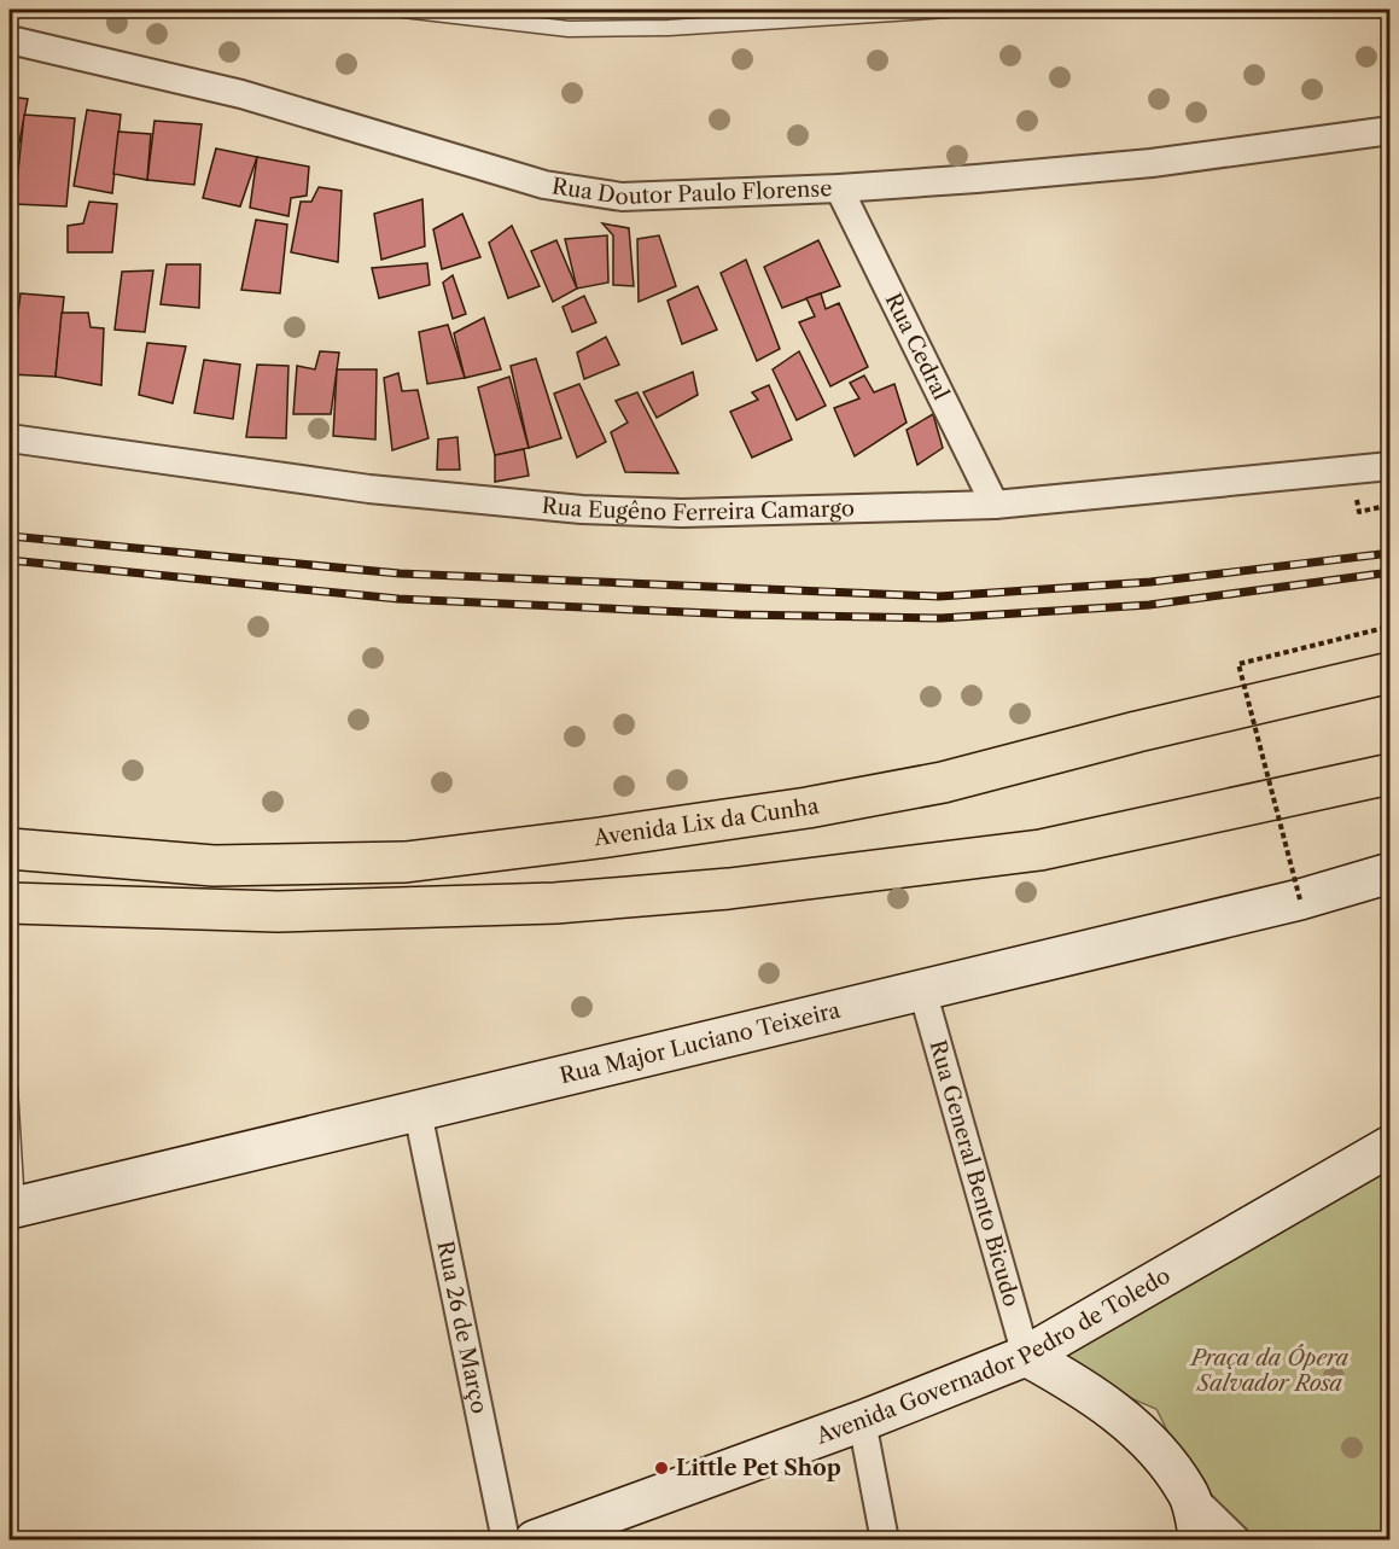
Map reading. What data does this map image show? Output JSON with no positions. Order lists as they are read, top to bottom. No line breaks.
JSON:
{"streets":{"highway":["Avenida Lix da Cunha"],"main road":["Rua Major Luciano Teixeira","Avenida Governador Pedro de Toledo"],"street":["Rua Doutor Paulo Florense","Rua Cedral","Rua Eugêno Ferreira Camargo","Rua General Bento Bicudo","Rua 26 de Março"]},"crossings":[["Rua Doutor Paulo Florense","Rua Cedral"],["Rua Cedral","Rua Eugêno Ferreira Camargo"],["Rua Major Luciano Teixeira","Rua General Bento Bicudo"],["Rua Major Luciano Teixeira","Rua 26 de Março"],["Rua General Bento Bicudo","Avenida Governador Pedro de Toledo"]],"parks":["Praça da Ópera Salvador Rosa"],"places":["Little Pet Shop"]}
